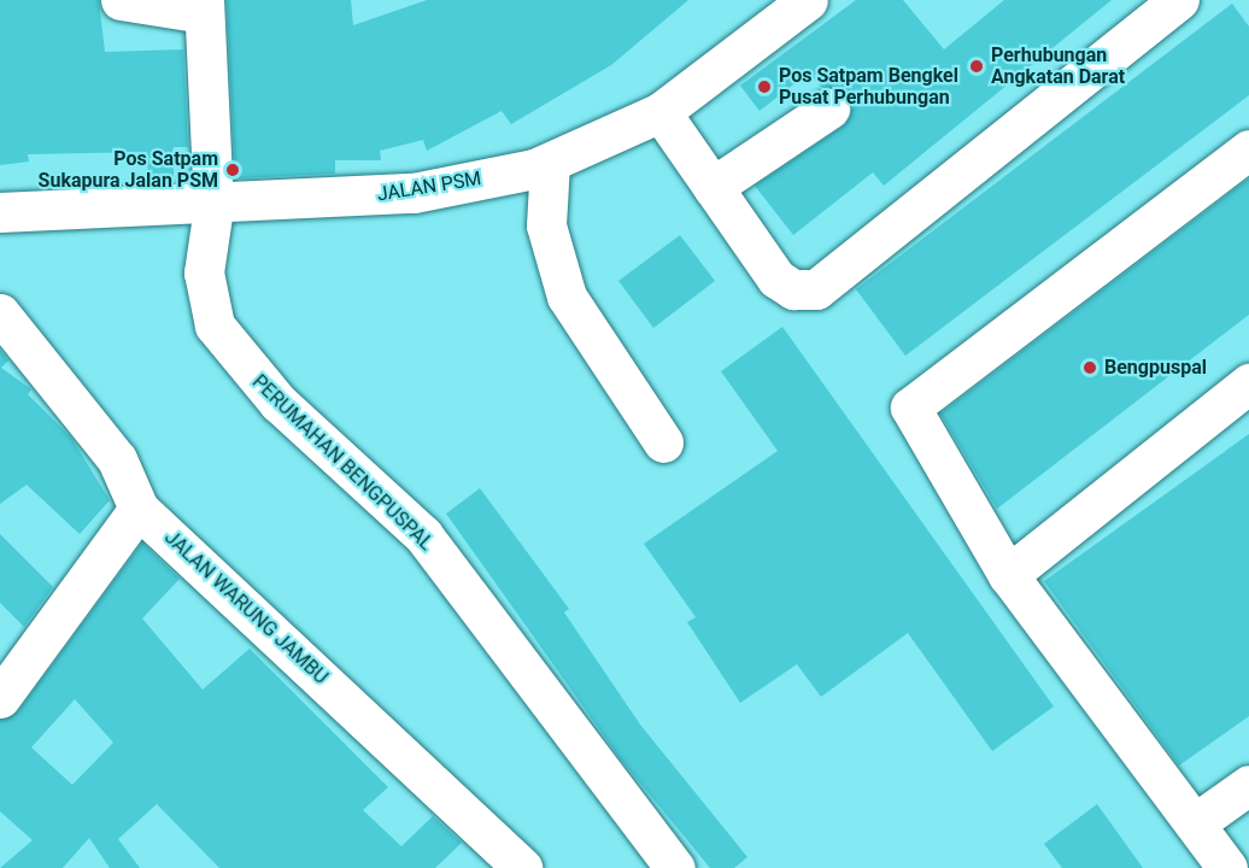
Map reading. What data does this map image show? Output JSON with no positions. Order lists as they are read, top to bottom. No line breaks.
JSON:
{"streets":{"street":["JALAN PSM","PERUMAHAN BENGPUSPAL","JALAN WARUNG JAMBU"]},"crossings":[["JALAN PSM","PERUMAHAN BENGPUSPAL"]],"places":["Perhubungan Angkatan Darat","Pos Satpam Bengkel Pusat Perhubungan","Pos Satpam Sukapura Jalan PSM","Bengpuspal"]}
